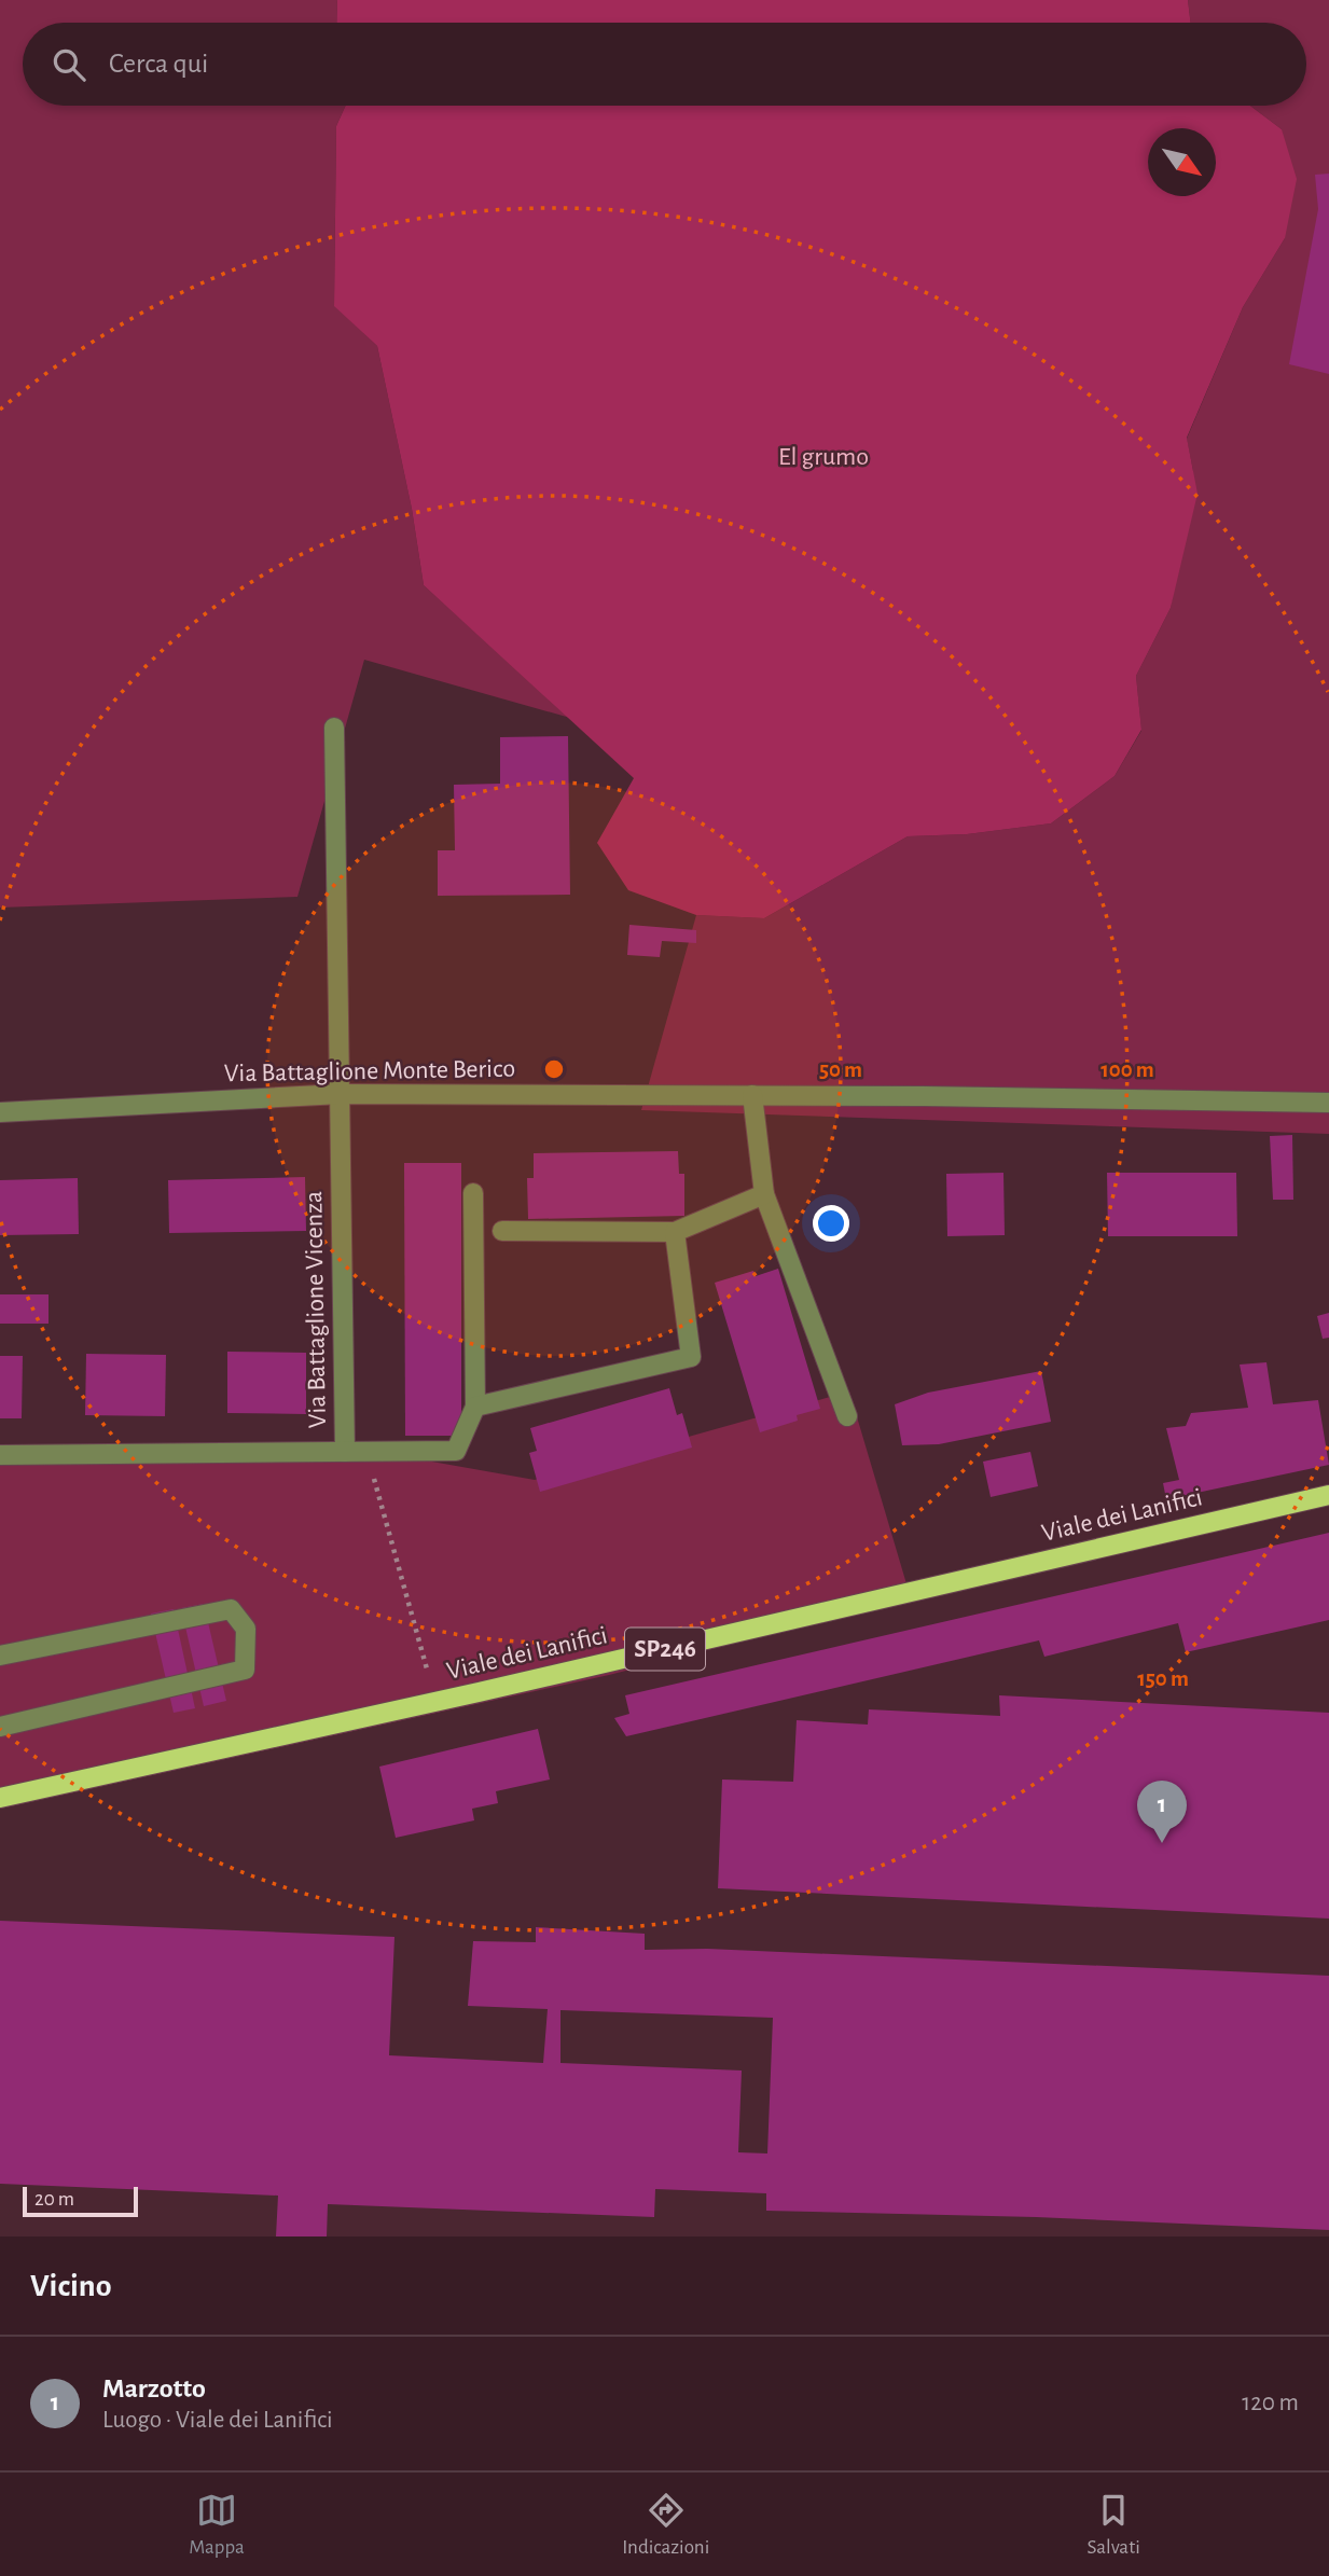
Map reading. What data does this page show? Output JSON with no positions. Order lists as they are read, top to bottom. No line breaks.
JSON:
{"streets":{"main road":["Viale dei Lanifici","SP246"],"street":["Via Battaglione Monte Berico","Via Battaglione Vicenza"]},"crossings":[["Via Battaglione Monte Berico","Via Battaglione Vicenza"]],"parks":["El grumo"],"scale_bar":"20 m","north":"bottom right","page":{"search":"Cerca qui","pins":"1","scale":"20 m","heading":"Vicino","list":[{"mark":"1","name":"Marzotto","note":"Luogo · Viale dei Lanifici","value":"120 m"}],"nav":["Mappa","Indicazioni","Salvati"]},"rings":["50 m","100 m","150 m"]}
